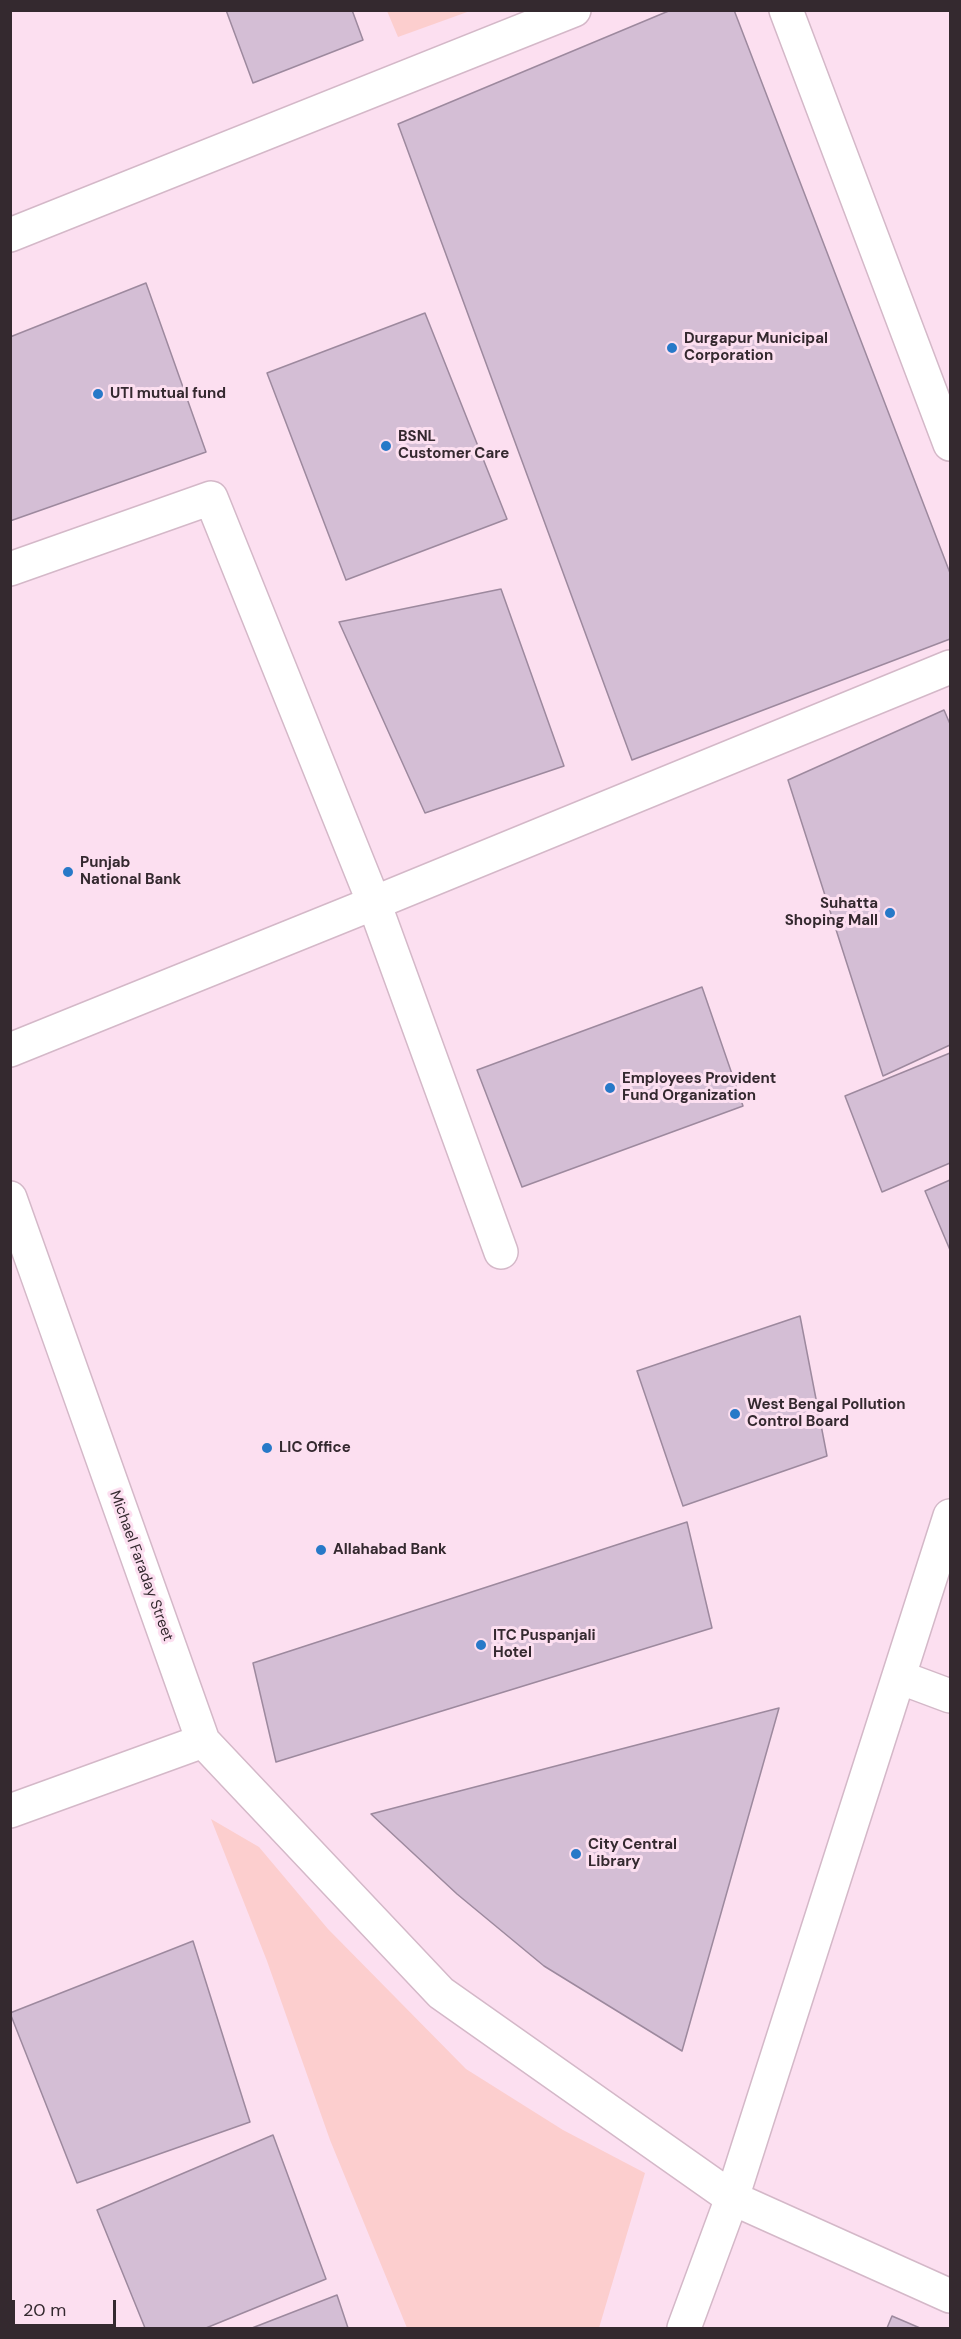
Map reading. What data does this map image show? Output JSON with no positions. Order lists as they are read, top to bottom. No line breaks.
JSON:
{"streets":{"street":["Michael Faraday Street"]},"places":["Durgapur Municipal Corporation","UTI mutual fund","BSNL Customer Care","Punjab National Bank","Suhatta Shoping Mall","Employees Provident Fund Organization","West Bengal Pollution Control Board","LIC Office","Allahabad Bank","ITC Puspanjali Hotel","City Central Library"],"scale_bar":"20 m"}
